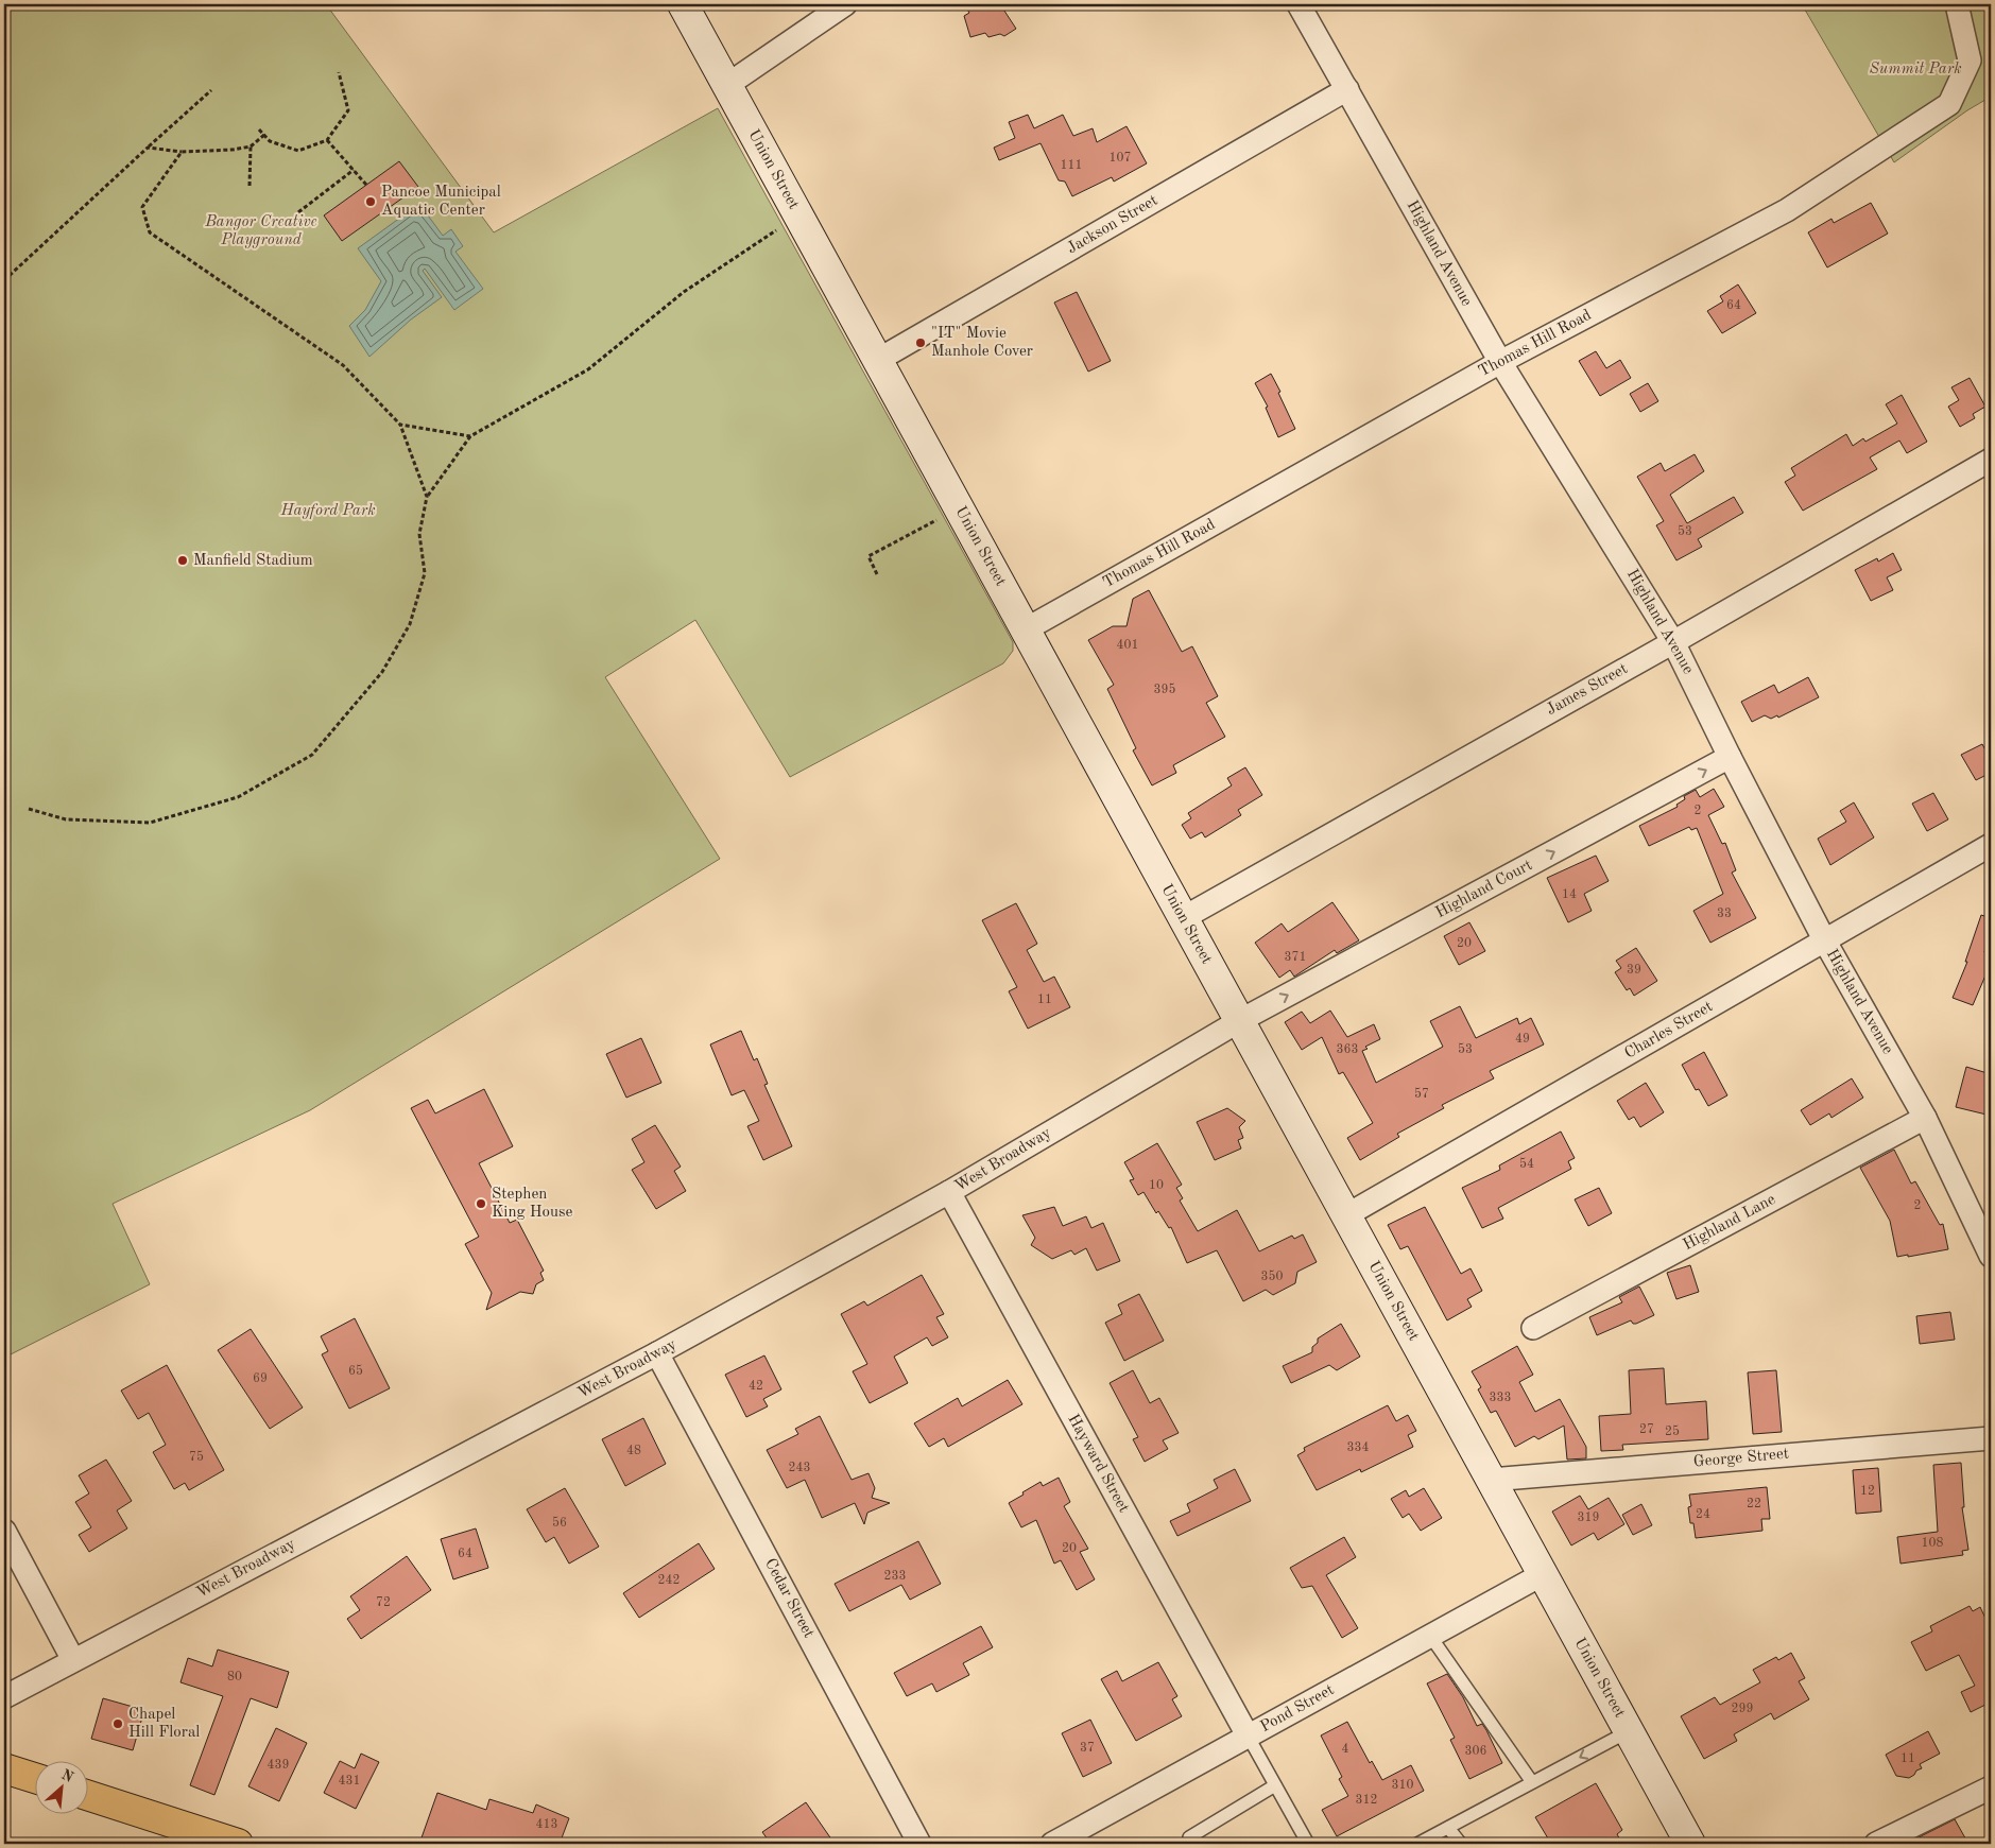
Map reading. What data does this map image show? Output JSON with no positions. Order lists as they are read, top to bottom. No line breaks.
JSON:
{"streets":{"main road":["Union Street"],"street":["Jackson Street","Highland Avenue","Thomas Hill Road","James Street","Highland Court","Charles Street","West Broadway","Highland Lane","George Street","Hayward Street","Cedar Street","Pond Street"]},"crossings":[["Union Street","Jackson Street"],["Union Street","Thomas Hill Road"],["Union Street","James Street"],["Union Street","Highland Court"],["Union Street","Charles Street"],["Union Street","West Broadway"],["Union Street","George Street"],["Union Street","Pond Street"],["Jackson Street","Highland Avenue"],["Highland Avenue","Thomas Hill Road"],["Highland Avenue","James Street"],["Highland Avenue","Highland Court"],["Highland Avenue","Charles Street"],["Highland Avenue","Highland Lane"],["Highland Court","West Broadway"],["West Broadway","Hayward Street"],["West Broadway","Cedar Street"],["Hayward Street","Pond Street"]],"one_way":["Highland Court"],"parks":["Summit Park","Bangor Creative Playground","Hayford Park"],"places":["Pancoe Municipal Aquatic Center","\"IT\" Movie Manhole Cover","Manfield Stadium","Stephen King House","Chapel Hill Floral"],"house_numbers":["107","111","64","53","401","395","2","14","33","20","371","39","11","49","363","53","57","54","10","2","350","65","69","42","333","27","25","334","48","75","243","12","22","24","319","56","108","20","64","233","242","72","80","299","37","4","306","11","439","431","310","312","413"],"north":"top right"}
